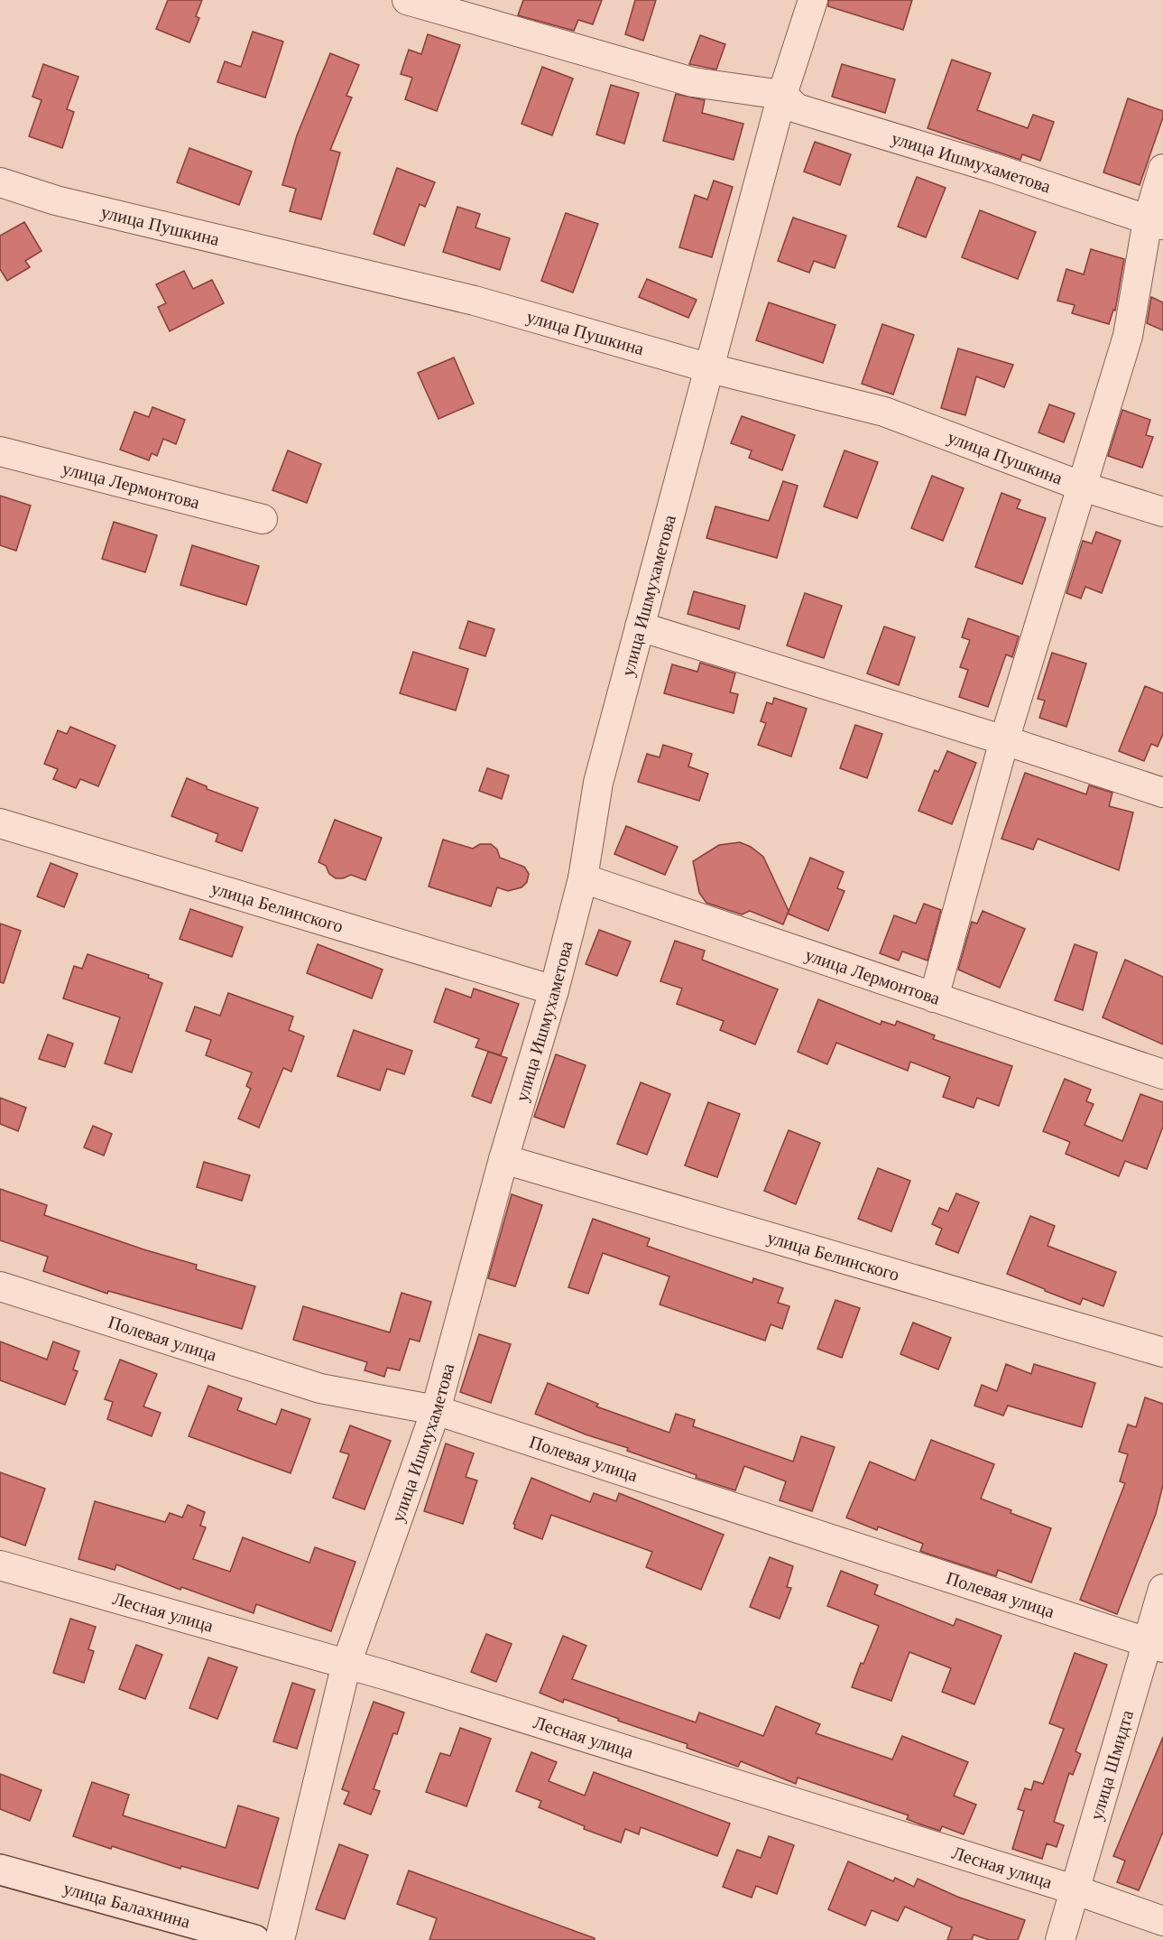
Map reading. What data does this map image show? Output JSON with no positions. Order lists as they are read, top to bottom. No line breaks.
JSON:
{"streets":{"street":["улица Ишмухаметова","улица Пушкина","улица Лермонтова","улица Белинского","Полевая улица","Лесная улица","улица Шмидта","улица Балахнина"]},"crossings":[["улица Ишмухаметова","улица Пушкина"],["улица Ишмухаметова","улица Лермонтова"],["улица Ишмухаметова","улица Белинского"],["улица Ишмухаметова","Полевая улица"],["улица Ишмухаметова","Лесная улица"],["Полевая улица","улица Шмидта"],["Лесная улица","улица Шмидта"]]}
